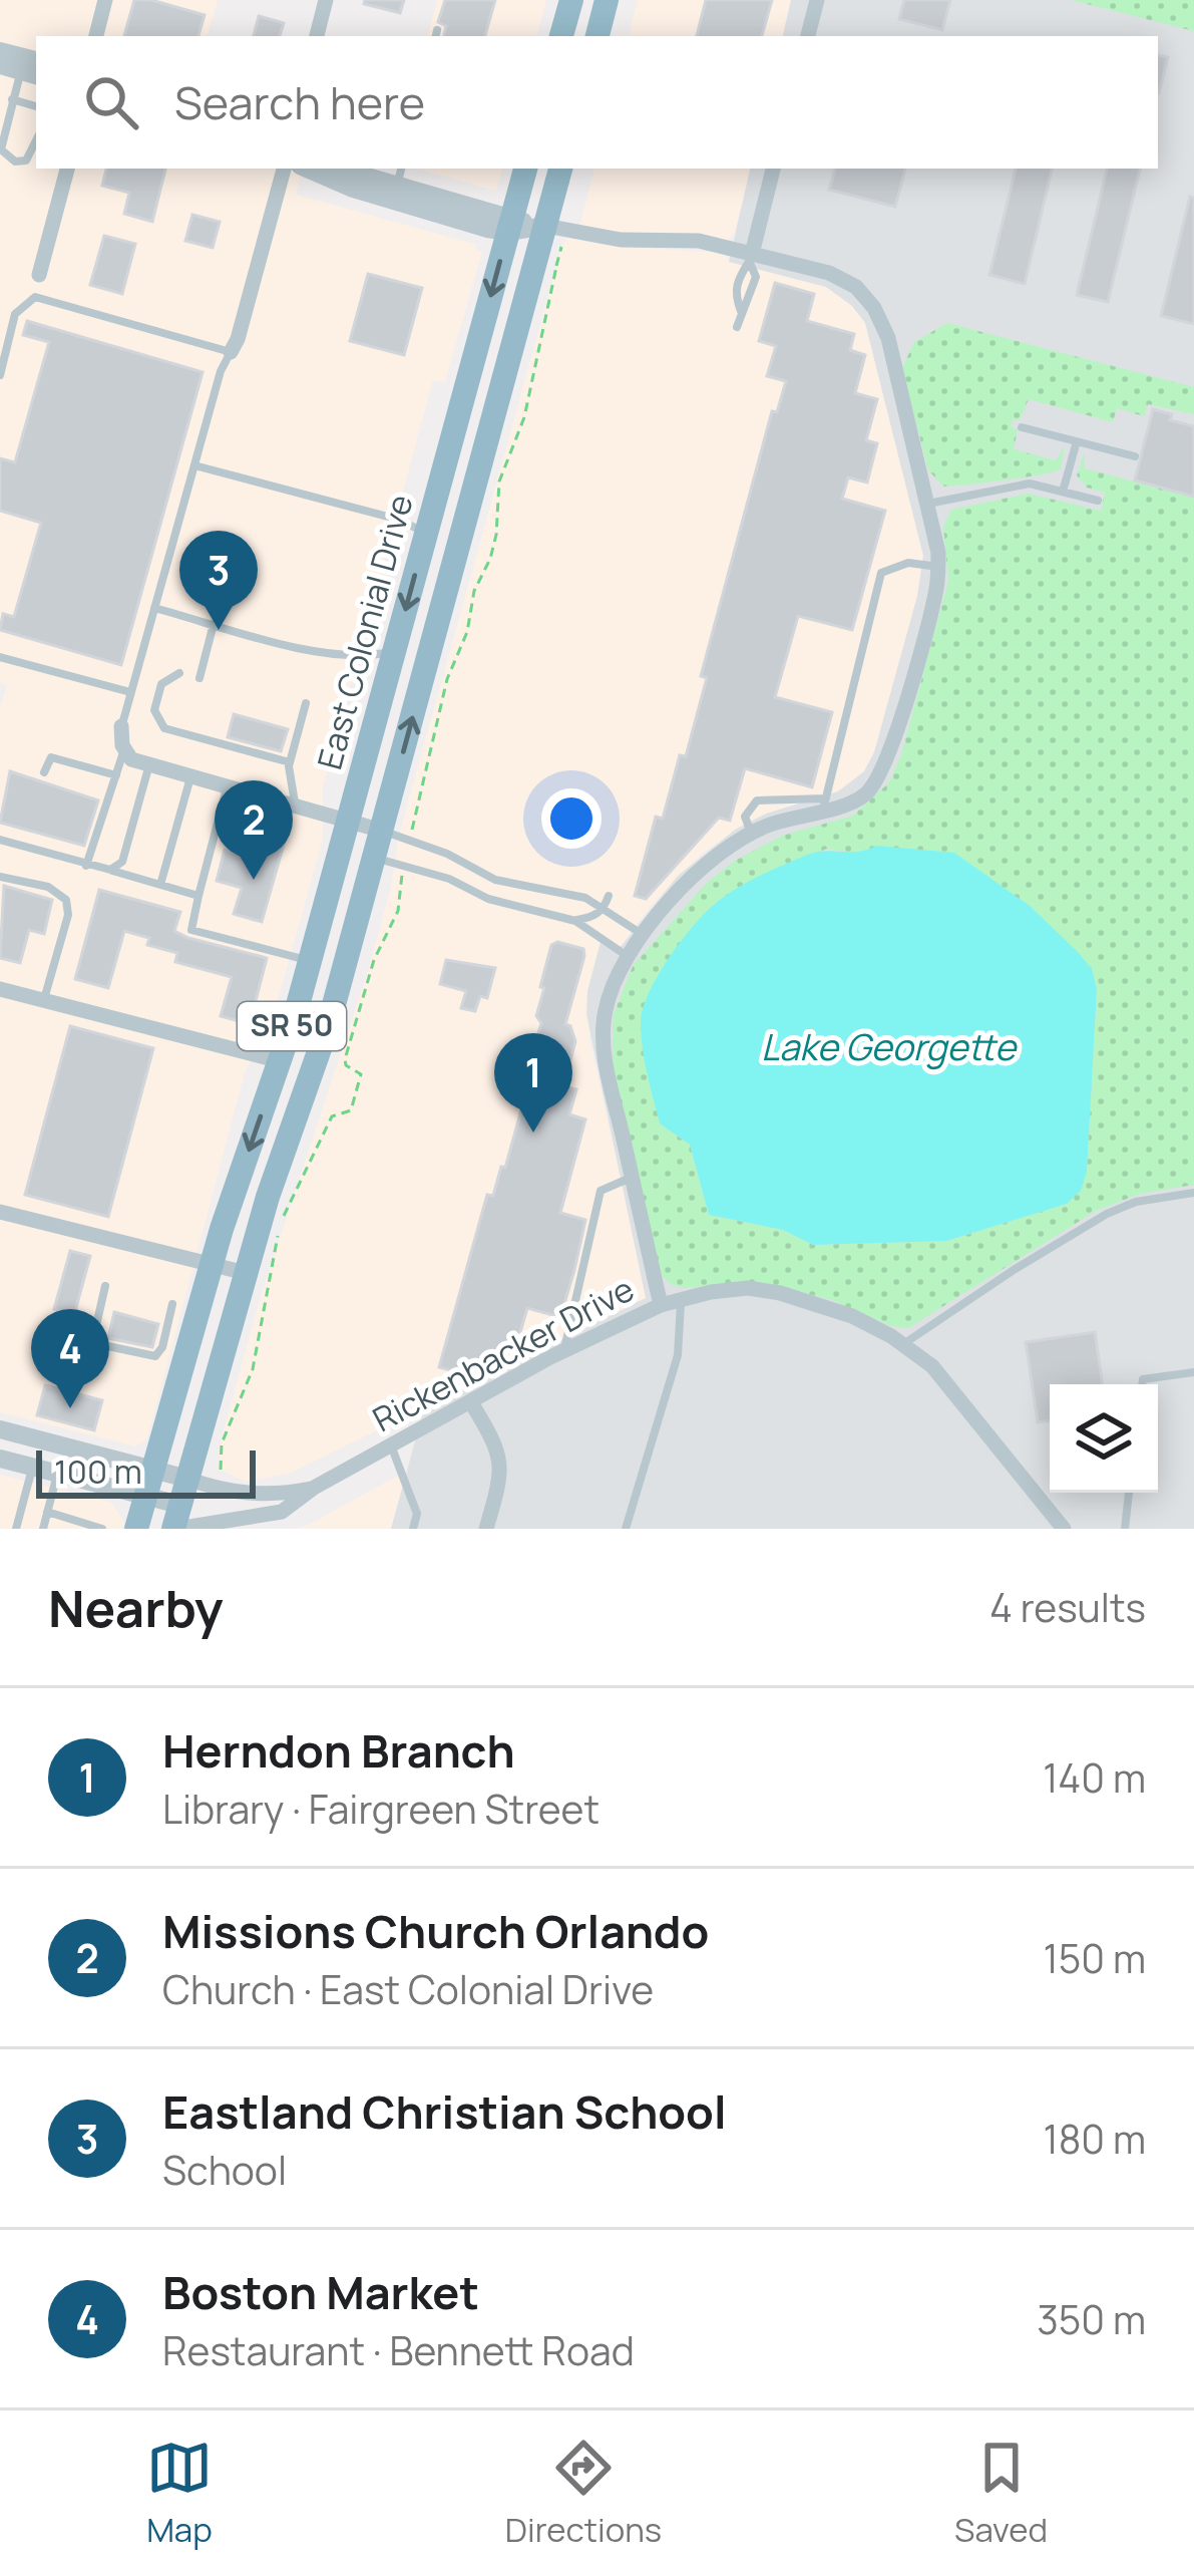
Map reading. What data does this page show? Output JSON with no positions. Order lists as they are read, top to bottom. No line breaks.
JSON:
{"streets":{"highway":["East Colonial Drive","SR 50"],"street":["Rickenbacker Drive"]},"crossings":[["East Colonial Drive","Rickenbacker Drive"]],"water":["Lake Georgette"],"scale_bar":"100 m","page":{"search":"Search here","pins":["3","2","1","4"],"scale":"100 m","heading":["Nearby","4 results"],"list":[{"mark":"1","name":"Herndon Branch","note":"Library · Fairgreen Street","value":"140 m"},{"mark":"2","name":"Missions Church Orlando","note":"Church · East Colonial Drive","value":"150 m"},{"mark":"3","name":"Eastland Christian School","note":"School","value":"180 m"},{"mark":"4","name":"Boston Market","note":"Restaurant · Bennett Road","value":"350 m"}],"nav":["Map","Directions","Saved"]}}
